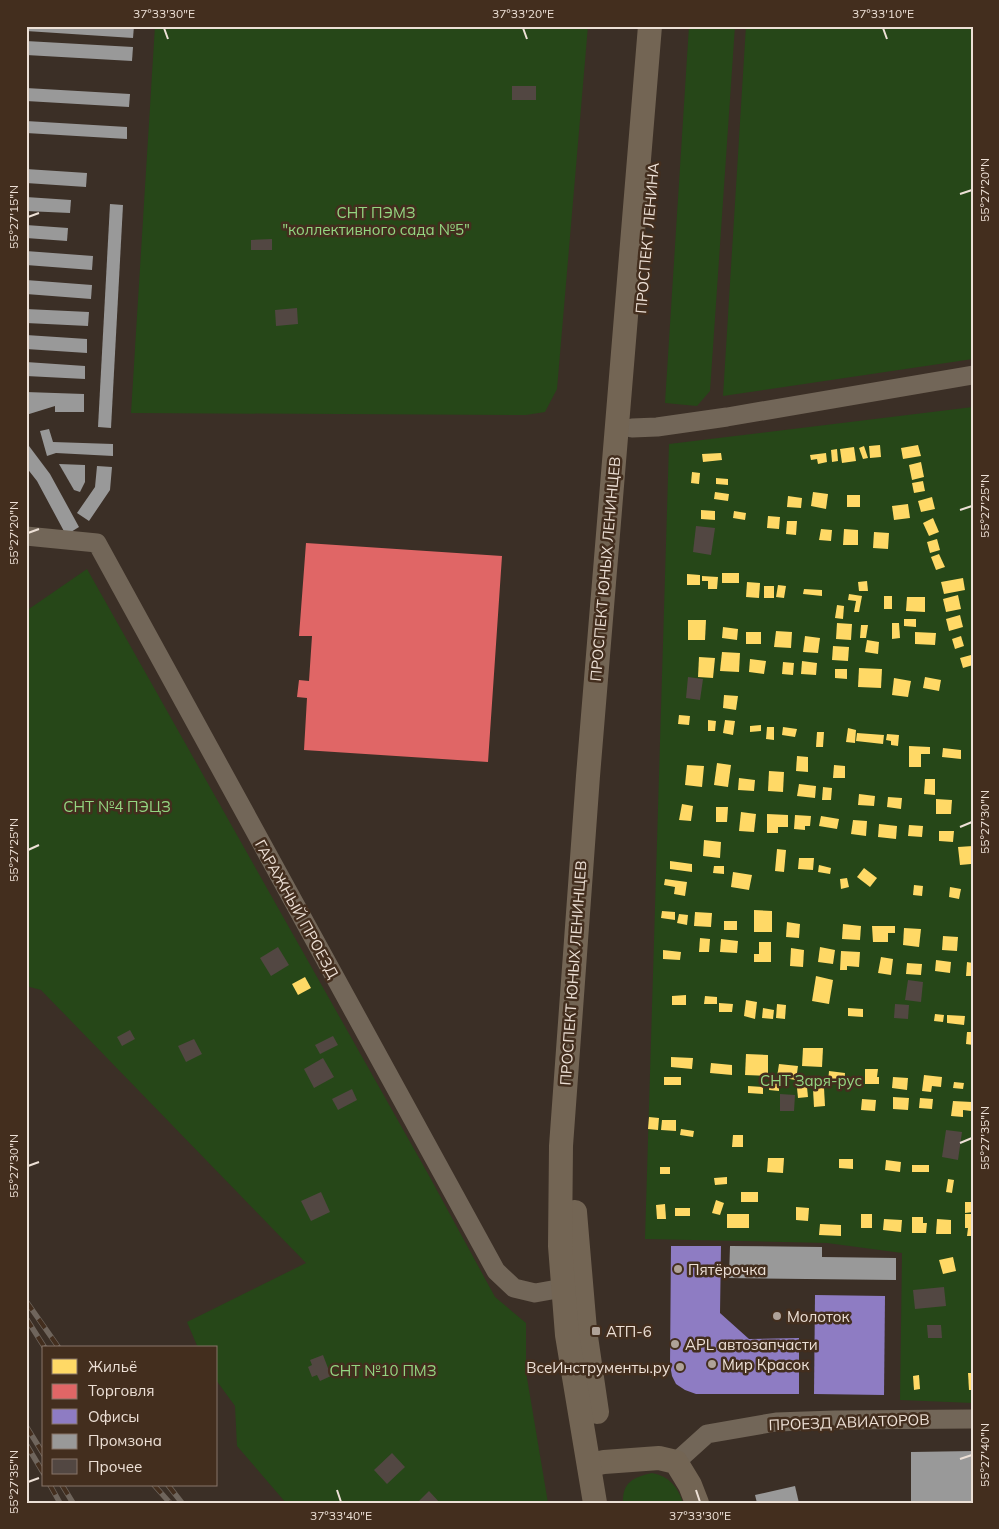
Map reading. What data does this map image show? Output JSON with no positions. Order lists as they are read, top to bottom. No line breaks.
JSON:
{"streets":{"main road":["ПРОСПЕКТ ЛЕНИНА","ПРОСПЕКТ ЮНЫХ ЛЕНИНЦЕВ"],"street":["ГАРАЖНЫЙ ПРОЕЗД","ПРОЕЗД АВИАТОРОВ"]},"crossings":[["ПРОСПЕКТ ЛЕНИНА","ПРОСПЕКТ ЮНЫХ ЛЕНИНЦЕВ"],["ПРОСПЕКТ ЮНЫХ ЛЕНИНЦЕВ","ГАРАЖНЫЙ ПРОЕЗД"]],"parks":["СНТ ПЭМЗ \"коллективного сада №5\"","СНТ №4 ПЭЦЗ","СНТ Заря-рус","СНТ №10 ПМЗ"],"places":{"other":["Пятёрочка","Молоток","APL автозапчасти","Мир Красок","ВсеИнструменты.ру"],"transit":["АТП-6"]},"legend":["Жильё","Торговля","Офисы","Промзона","Прочее"],"coordinates":["37°33'30\"E","37°33'20\"E","37°33'10\"E","55°27'20\"N","55°27'15\"N","55°27'25\"N","55°27'30\"N","55°27'35\"N","55°27'40\"N","37°33'40\"E"]}
